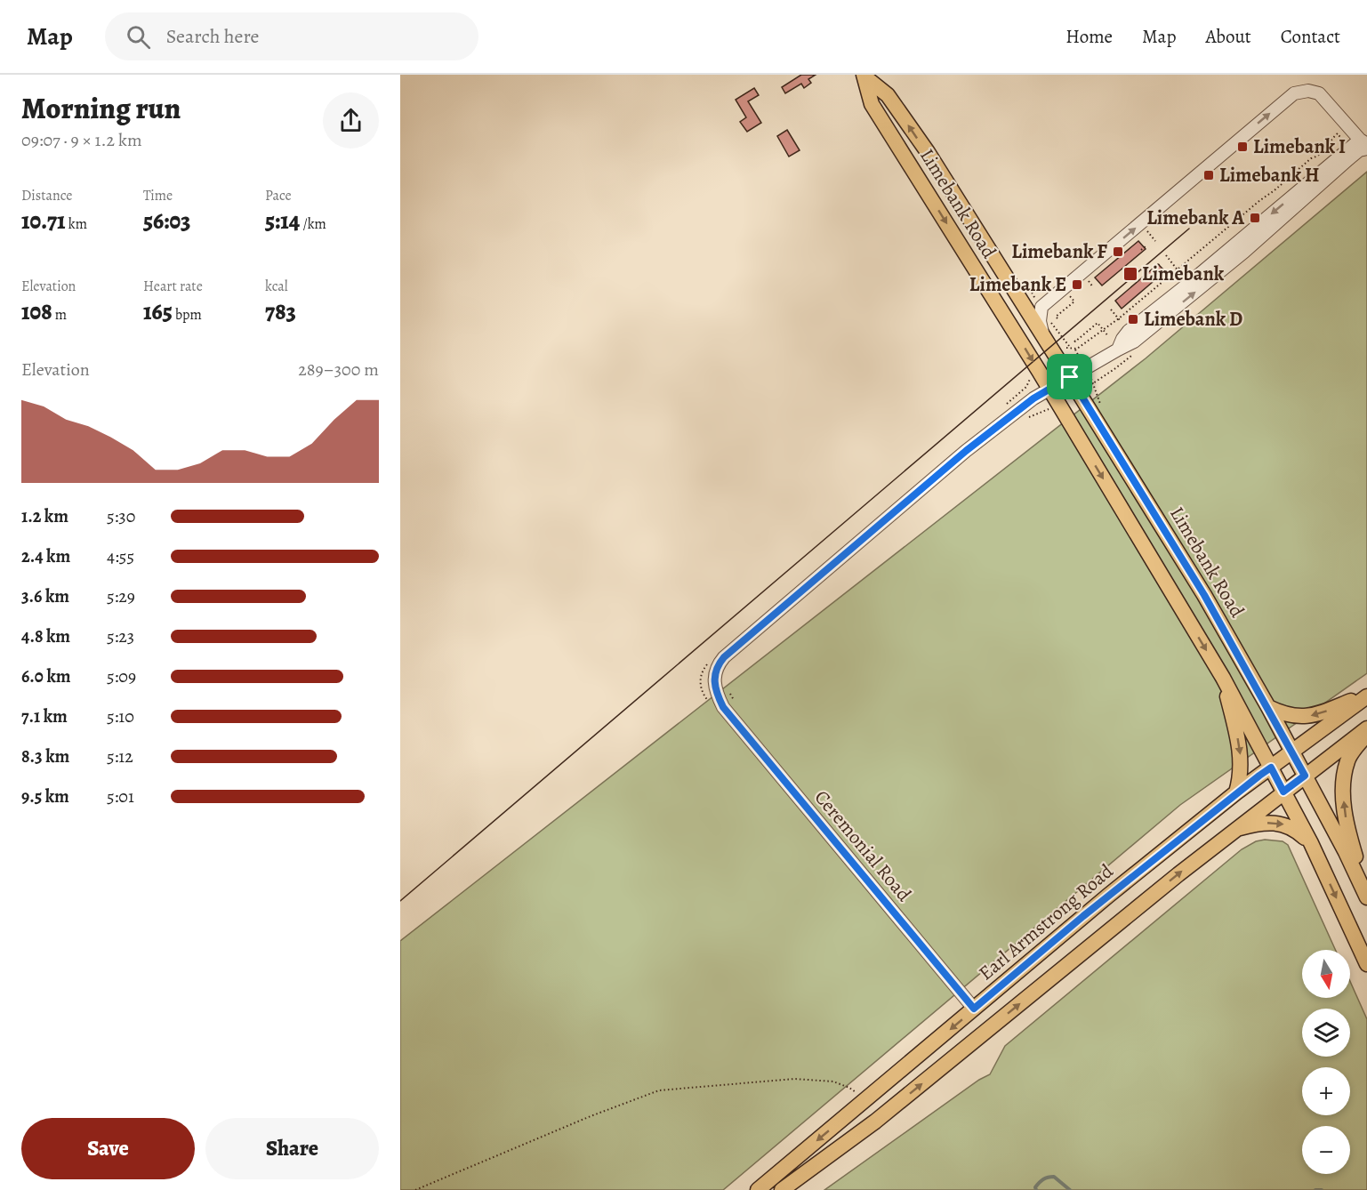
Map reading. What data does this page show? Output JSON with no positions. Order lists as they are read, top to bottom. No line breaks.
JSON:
{"streets":{"main road":["Limebank Road","Earl Armstrong Road"],"lane":["Ceremonial Road"]},"crossings":[["Limebank Road","Ceremonial Road"],["Limebank Road","Earl Armstrong Road"],["Ceremonial Road","Earl Armstrong Road"]],"places":{"transit":["Limebank I","Limebank H","Limebank A","Limebank F","Limebank","Limebank E","Limebank D"]},"north":"bottom","page":{"header":"Map","search":"Search here","nav":["Home","Map","About","Contact"],"heading":["Morning run","09:07 · 9 × 1.2 km"],"stats":[["Distance","10.71 km"],["Time","56:03"],["Pace","5:14 /km"],["Elevation","108 m"],["Heart rate","165 bpm"],["kcal","783"]],"chart":["Elevation","289–300 m"],"list":[{"name":"1.2 km","note":"5:30"},{"name":"2.4 km","note":"4:55"},{"name":"3.6 km","note":"5:29"},{"name":"4.8 km","note":"5:23"},{"name":"6.0 km","note":"5:09"},{"name":"7.1 km","note":"5:10"},{"name":"8.3 km","note":"5:12"},{"name":"9.5 km","note":"5:01"}],"map_buttons":["+","−"],"buttons":["Save","Share"]}}
